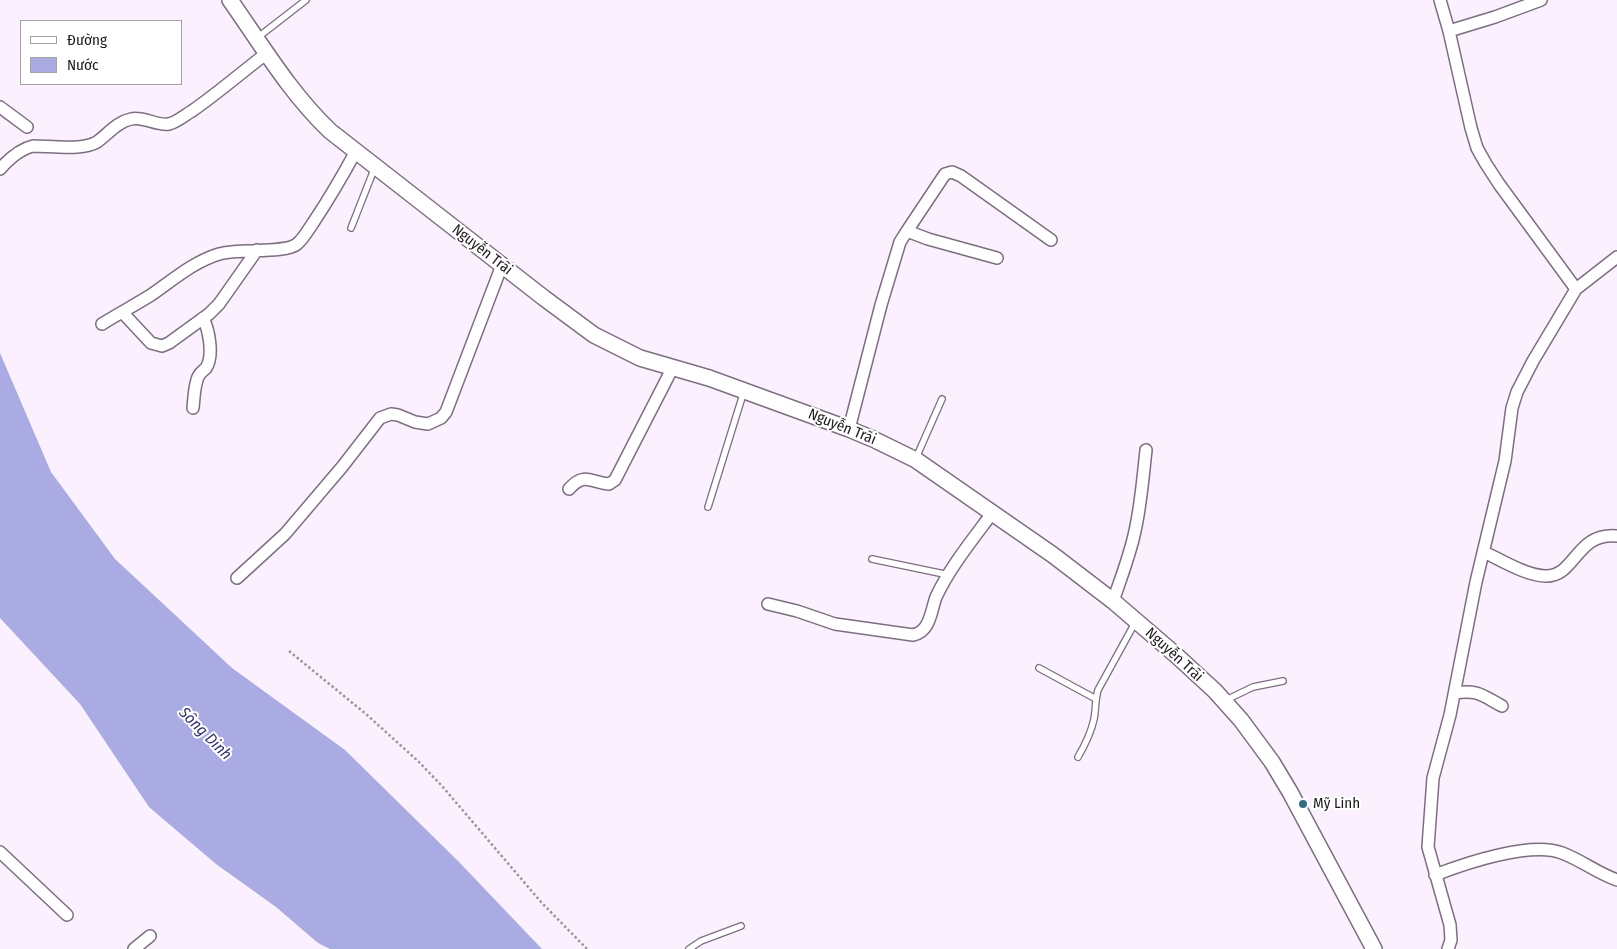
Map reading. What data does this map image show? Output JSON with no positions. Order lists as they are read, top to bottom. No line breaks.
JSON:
{"streets":{"main road":["Nguyễn Trãi"]},"water":["Sông Dinh"],"places":["Mỹ Linh"],"legend":["Đường","Nước"]}
